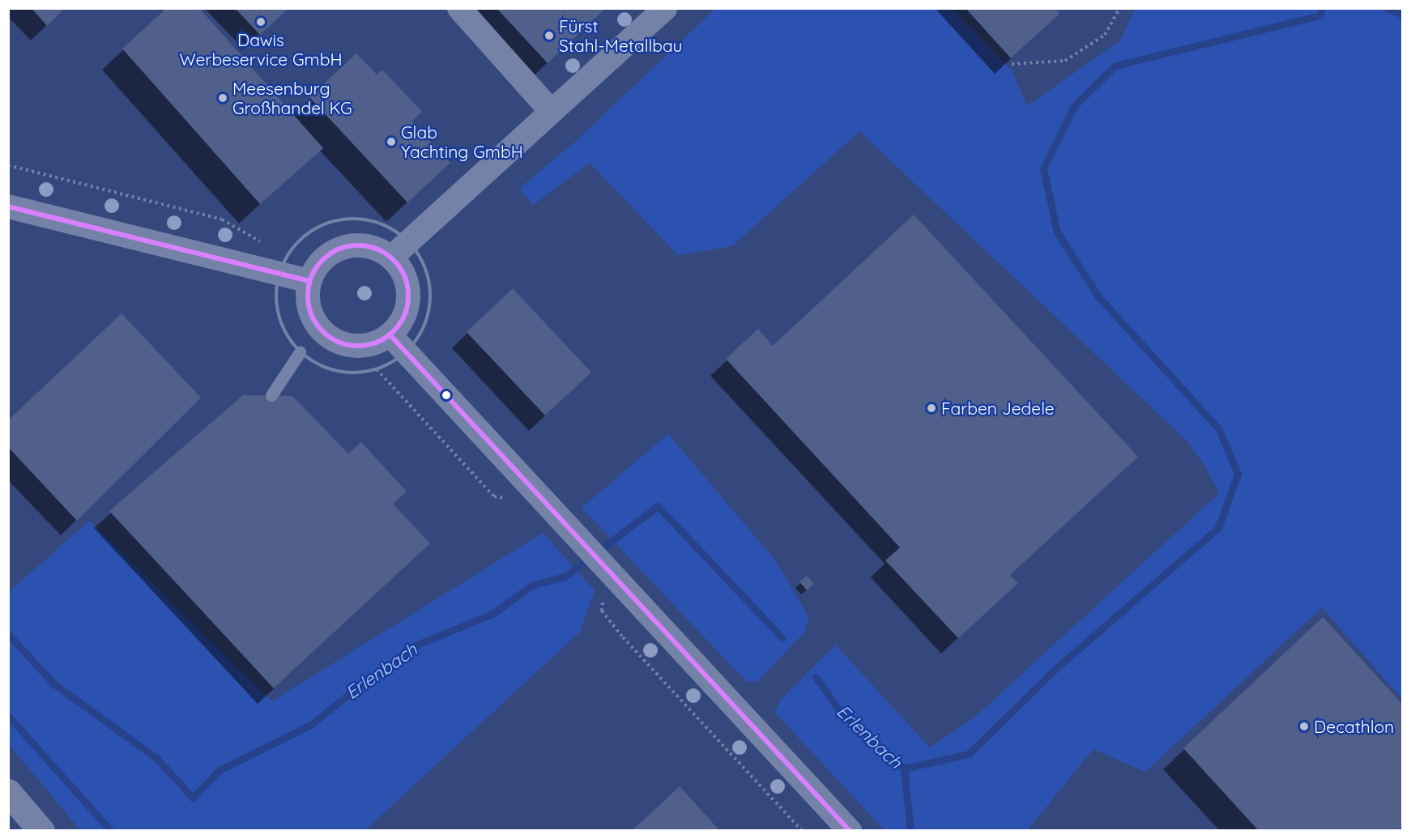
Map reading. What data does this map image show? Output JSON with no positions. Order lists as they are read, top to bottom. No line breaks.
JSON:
{"water":["Erlenbach"],"places":["Dawis Werbeservice GmbH","Fürst Stahl-Metallbau","Meesenburg Großhandel KG","Glab Yachting GmbH","Farben Jedele","Decathlon"]}
